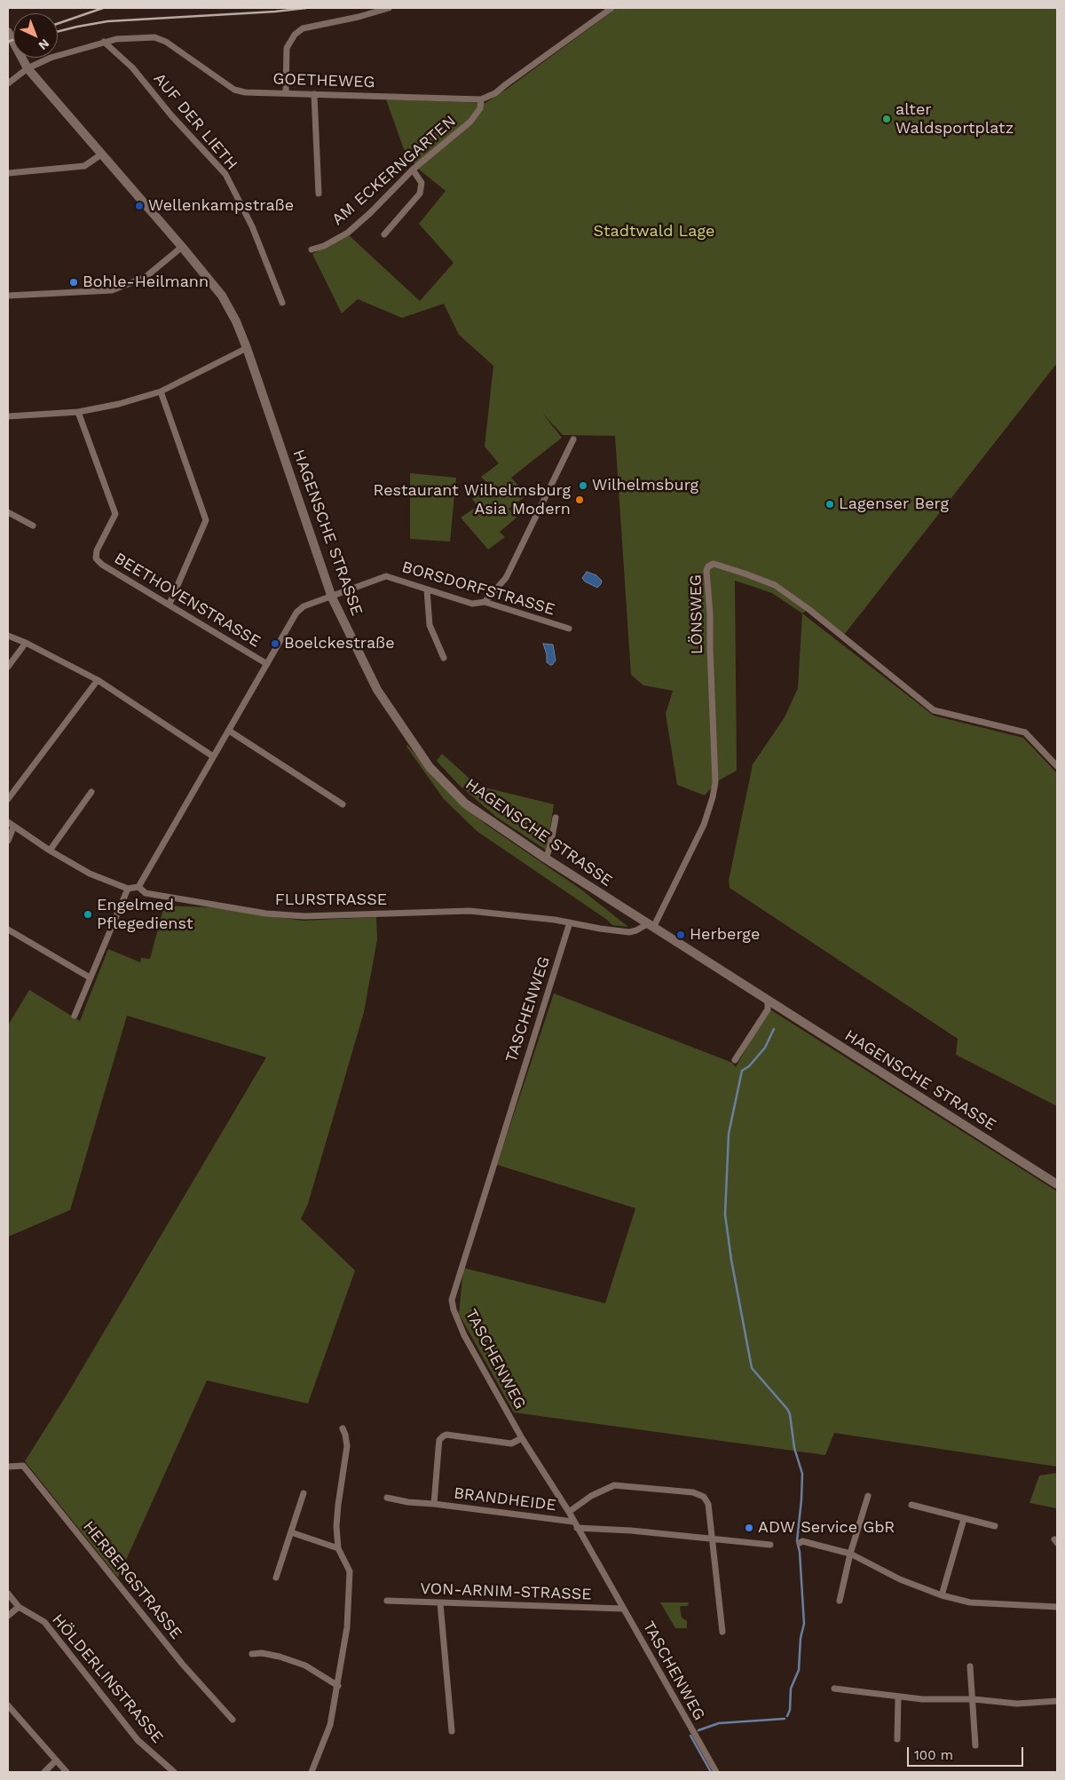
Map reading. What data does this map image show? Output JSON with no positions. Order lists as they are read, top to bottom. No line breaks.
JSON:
{"streets":{"street":["GOETHEWEG","AUF DER LIETH","AM ECKERNGARTEN","HAGENSCHE STRASSE","BORSDORFSTRASSE","BEETHOVENSTRASSE","LÖNSWEG","FLURSTRASSE","TASCHENWEG","BRANDHEIDE","HERBERGSTRASSE","VON-ARNIM-STRASSE","HÖLDERLINSTRASSE"]},"crossings":[["GOETHEWEG","AUF DER LIETH"],["GOETHEWEG","AM ECKERNGARTEN"],["GOETHEWEG","HAGENSCHE STRASSE"],["HAGENSCHE STRASSE","BORSDORFSTRASSE"],["HAGENSCHE STRASSE","LÖNSWEG"],["HAGENSCHE STRASSE","FLURSTRASSE"],["LÖNSWEG","FLURSTRASSE"],["FLURSTRASSE","TASCHENWEG"],["TASCHENWEG","BRANDHEIDE"],["TASCHENWEG","VON-ARNIM-STRASSE"]],"parks":["Stadtwald Lage"],"places":["alter Waldsportplatz","Wellenkampstraße","Bohle-Heilmann","Wilhelmsburg","Restaurant Wilhelmsburg Asia Modern","Lagenser Berg","Boelckestraße","Engelmed Pflegedienst","Herberge","ADW Service GbR"],"scale_bar":"100 m","north":"bottom right"}
